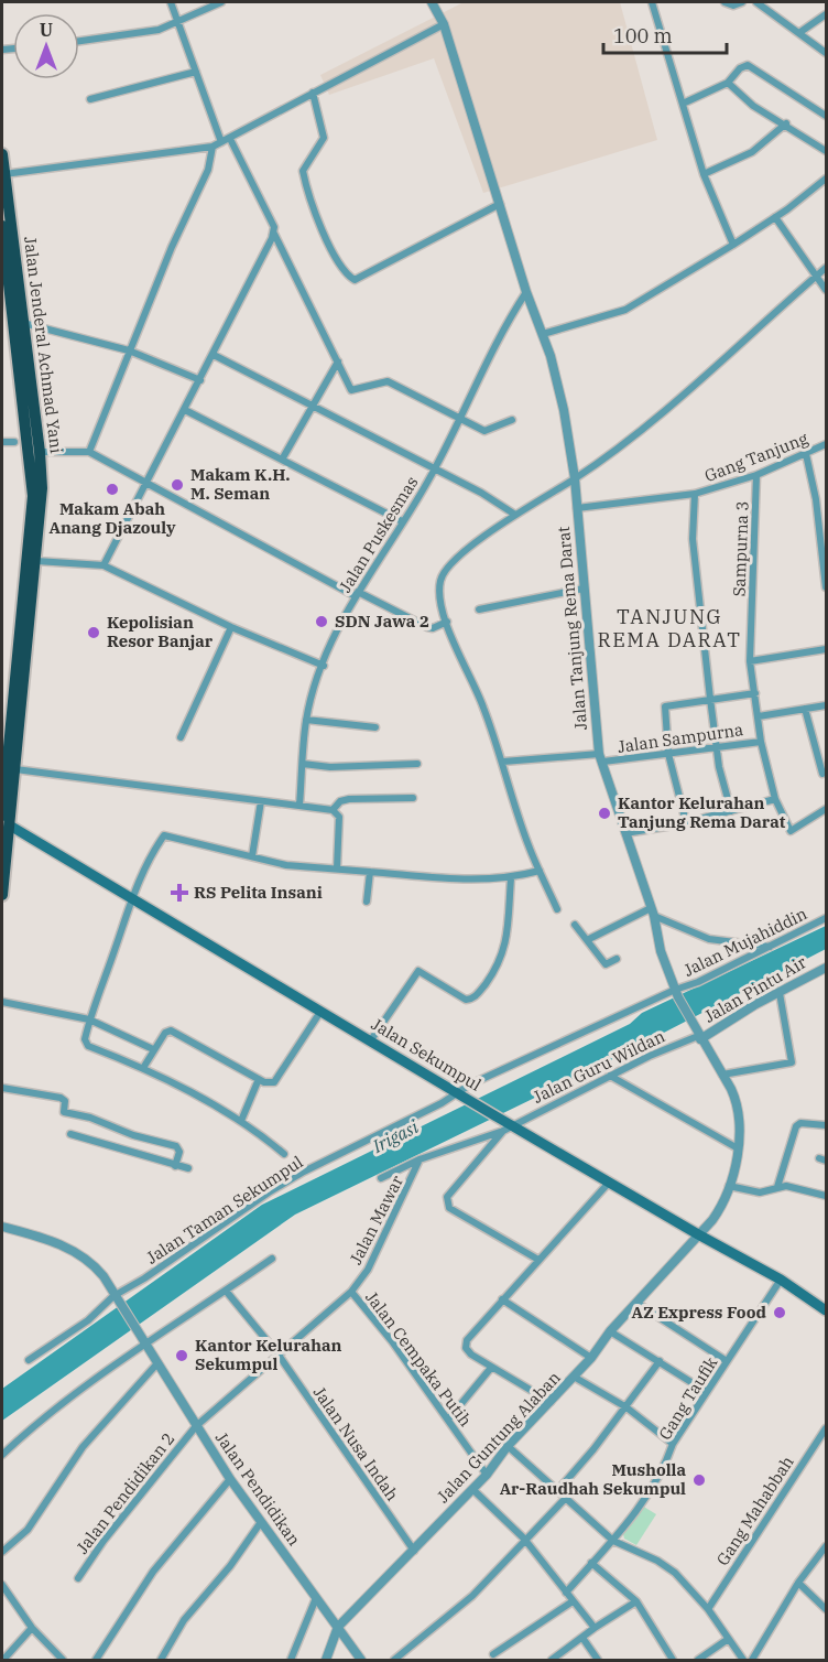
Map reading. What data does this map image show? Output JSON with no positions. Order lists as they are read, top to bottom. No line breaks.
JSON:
{"streets":{"highway":["Jalan Jenderal Achmad Yani"],"main road":["Jalan Sekumpul"],"street":["Gang Tanjung","Jalan Puskesmas","Sampurna 3","Jalan Tanjung Rema Darat","Jalan Sampurna","Jalan Mujahiddin","Jalan Pintu Air","Jalan Guru Wildan","Jalan Taman Sekumpul","Jalan Mawar","Jalan Cempaka Putih","Gang Taufik","Jalan Guntung Alaban","Jalan Nusa Indah","Jalan Pendidikan","Jalan Pendidikan 2","Gang Mahabbah"]},"crossings":[["Jalan Jenderal Achmad Yani","Jalan Sekumpul"],["Gang Tanjung","Sampurna 3"],["Gang Tanjung","Jalan Tanjung Rema Darat"],["Jalan Puskesmas","Jalan Tanjung Rema Darat"],["Sampurna 3","Jalan Sampurna"],["Jalan Tanjung Rema Darat","Jalan Sampurna"],["Jalan Tanjung Rema Darat","Jalan Mujahiddin"],["Jalan Tanjung Rema Darat","Jalan Pintu Air"],["Jalan Tanjung Rema Darat","Jalan Sekumpul"],["Jalan Tanjung Rema Darat","Jalan Guru Wildan"],["Jalan Tanjung Rema Darat","Jalan Guntung Alaban"],["Jalan Mujahiddin","Jalan Sekumpul"],["Jalan Mujahiddin","Jalan Taman Sekumpul"],["Jalan Pintu Air","Jalan Guru Wildan"],["Jalan Sekumpul","Jalan Guru Wildan"],["Jalan Sekumpul","Jalan Taman Sekumpul"],["Jalan Sekumpul","Gang Taufik"],["Jalan Sekumpul","Jalan Guntung Alaban"],["Jalan Taman Sekumpul","Jalan Pendidikan"],["Jalan Mawar","Jalan Cempaka Putih"],["Jalan Mawar","Jalan Nusa Indah"],["Jalan Mawar","Jalan Pendidikan"],["Jalan Mawar","Jalan Pendidikan 2"],["Jalan Cempaka Putih","Jalan Guntung Alaban"],["Jalan Guntung Alaban","Jalan Nusa Indah"],["Jalan Guntung Alaban","Jalan Pendidikan"],["Jalan Pendidikan","Jalan Pendidikan 2"]],"districts":["TANJUNG REMA DARAT"],"water":["Irigasi"],"places":{"other":["Makam K.H. M. Seman","Makam Abah Anang Djazouly","SDN Jawa 2","Kepolisian Resor Banjar","Kantor Kelurahan Tanjung Rema Darat","AZ Express Food","Kantor Kelurahan Sekumpul","Musholla Ar-Raudhah Sekumpul"],"health":["RS Pelita Insani"]},"scale_bar":"100 m","north":"top"}
